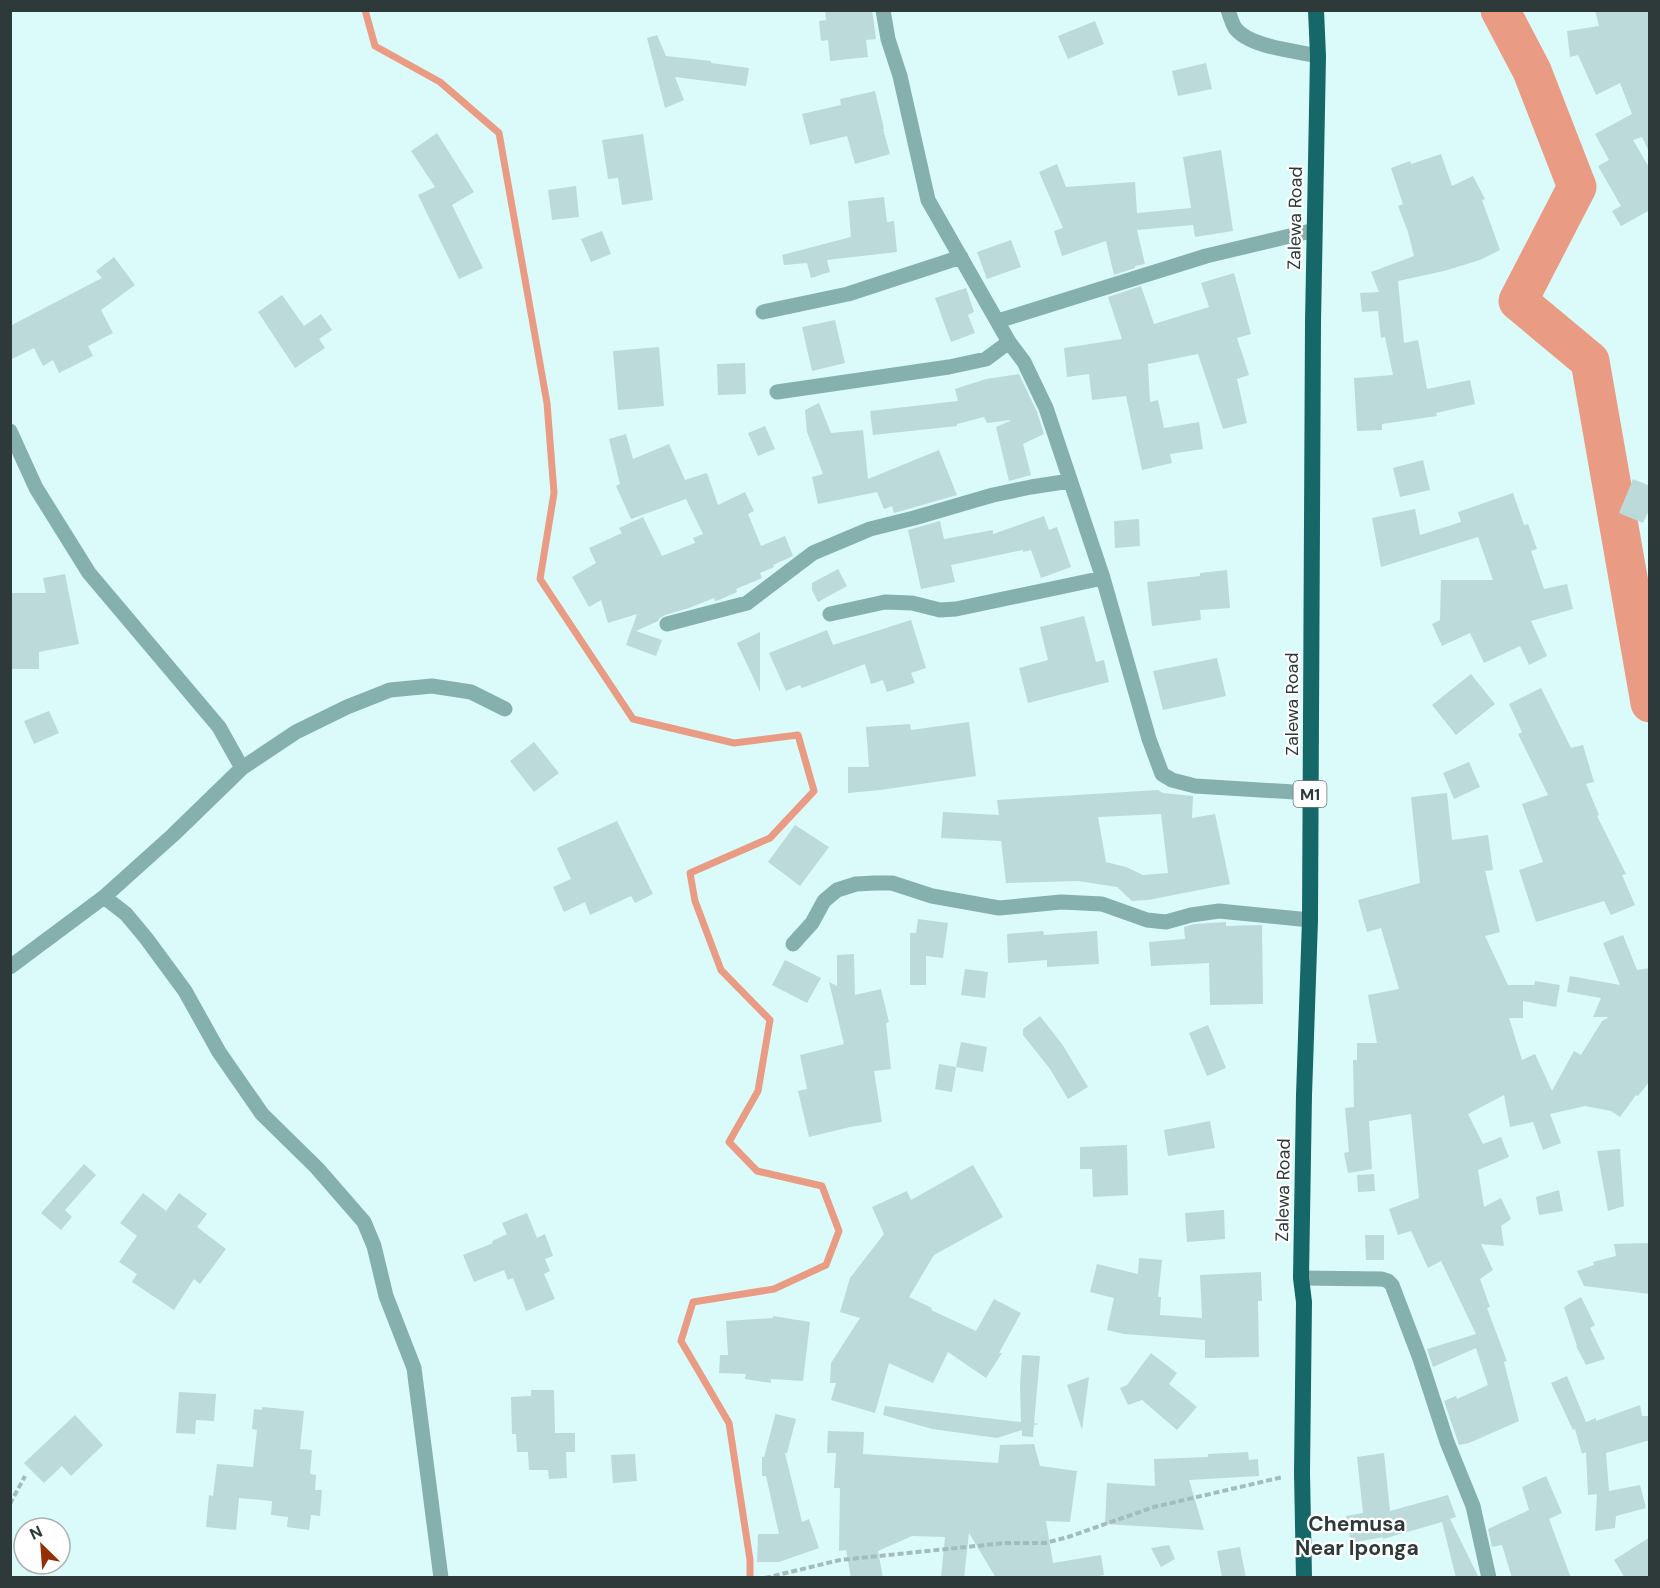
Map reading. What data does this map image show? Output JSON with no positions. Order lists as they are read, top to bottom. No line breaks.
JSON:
{"streets":{"highway":["Zalewa Road","M1"]},"districts":["Chemusa Near Iponga"],"north":"top left"}
